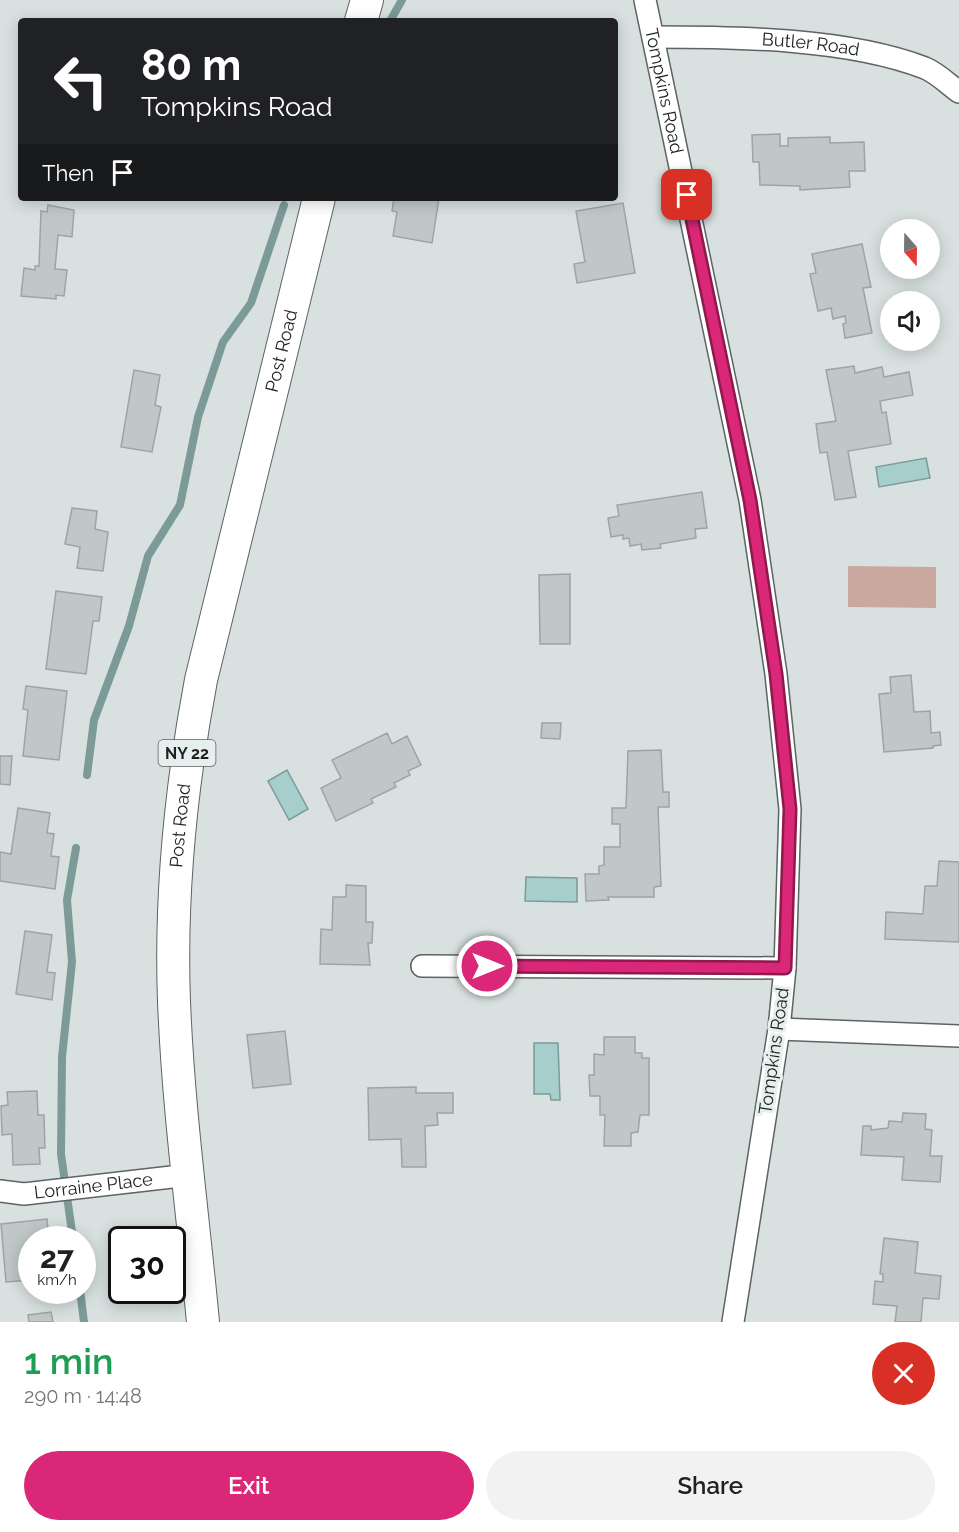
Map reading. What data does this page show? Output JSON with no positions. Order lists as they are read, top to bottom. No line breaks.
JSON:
{"streets":{"main road":["Post Road","NY 22"],"street":["Butler Road","Tompkins Road","Lorraine Place"]},"crossings":[["Butler Road","Tompkins Road"],["Post Road","Lorraine Place"]],"north":"bottom","page":{"turn":["80 m","Tompkins Road"],"then":"Then","speed":"27 km/h","limit":"30","heading":["1 min","290 m · 14:48"],"buttons":["Exit","Share"]}}
